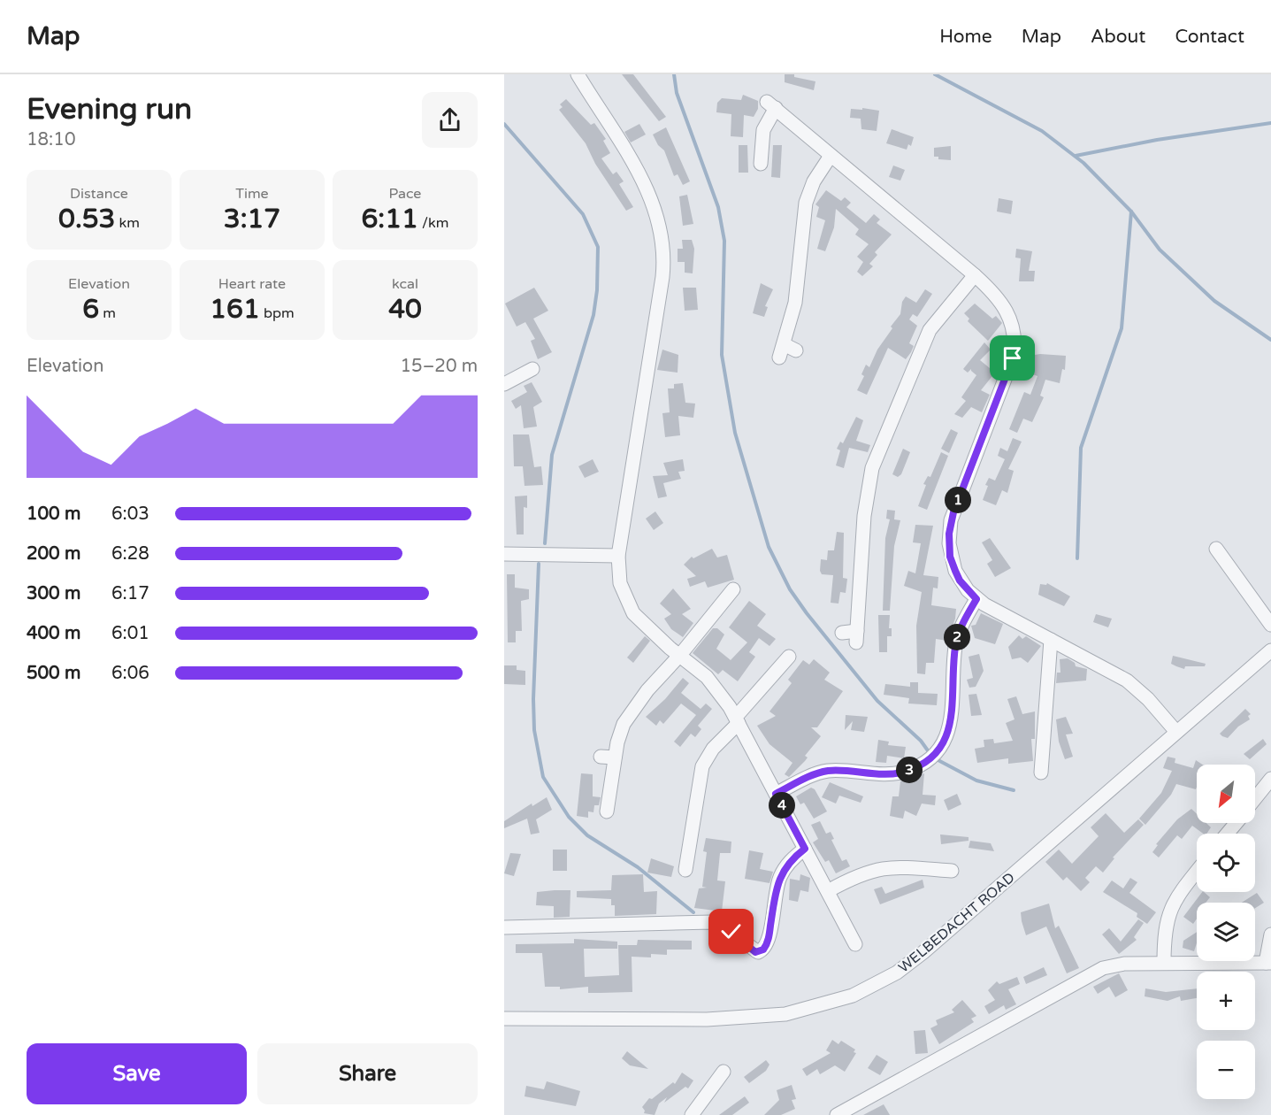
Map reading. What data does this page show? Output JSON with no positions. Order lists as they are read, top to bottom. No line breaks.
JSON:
{"streets":{"street":["WELBEDACHT ROAD"]},"north":"bottom left","page":{"header":"Map","nav":["Home","Map","About","Contact"],"heading":["Evening run","18:10"],"stats":[["Distance","0.53 km"],["Time","3:17"],["Pace","6:11 /km"],["Elevation","6 m"],["Heart rate","161 bpm"],["kcal","40"]],"chart":["Elevation","15–20 m"],"pins":["1","2","3","4"],"list":[{"name":"100 m","note":"6:03"},{"name":"200 m","note":"6:28"},{"name":"300 m","note":"6:17"},{"name":"400 m","note":"6:01"},{"name":"500 m","note":"6:06"}],"map_buttons":["+","−"],"buttons":["Save","Share"]}}
